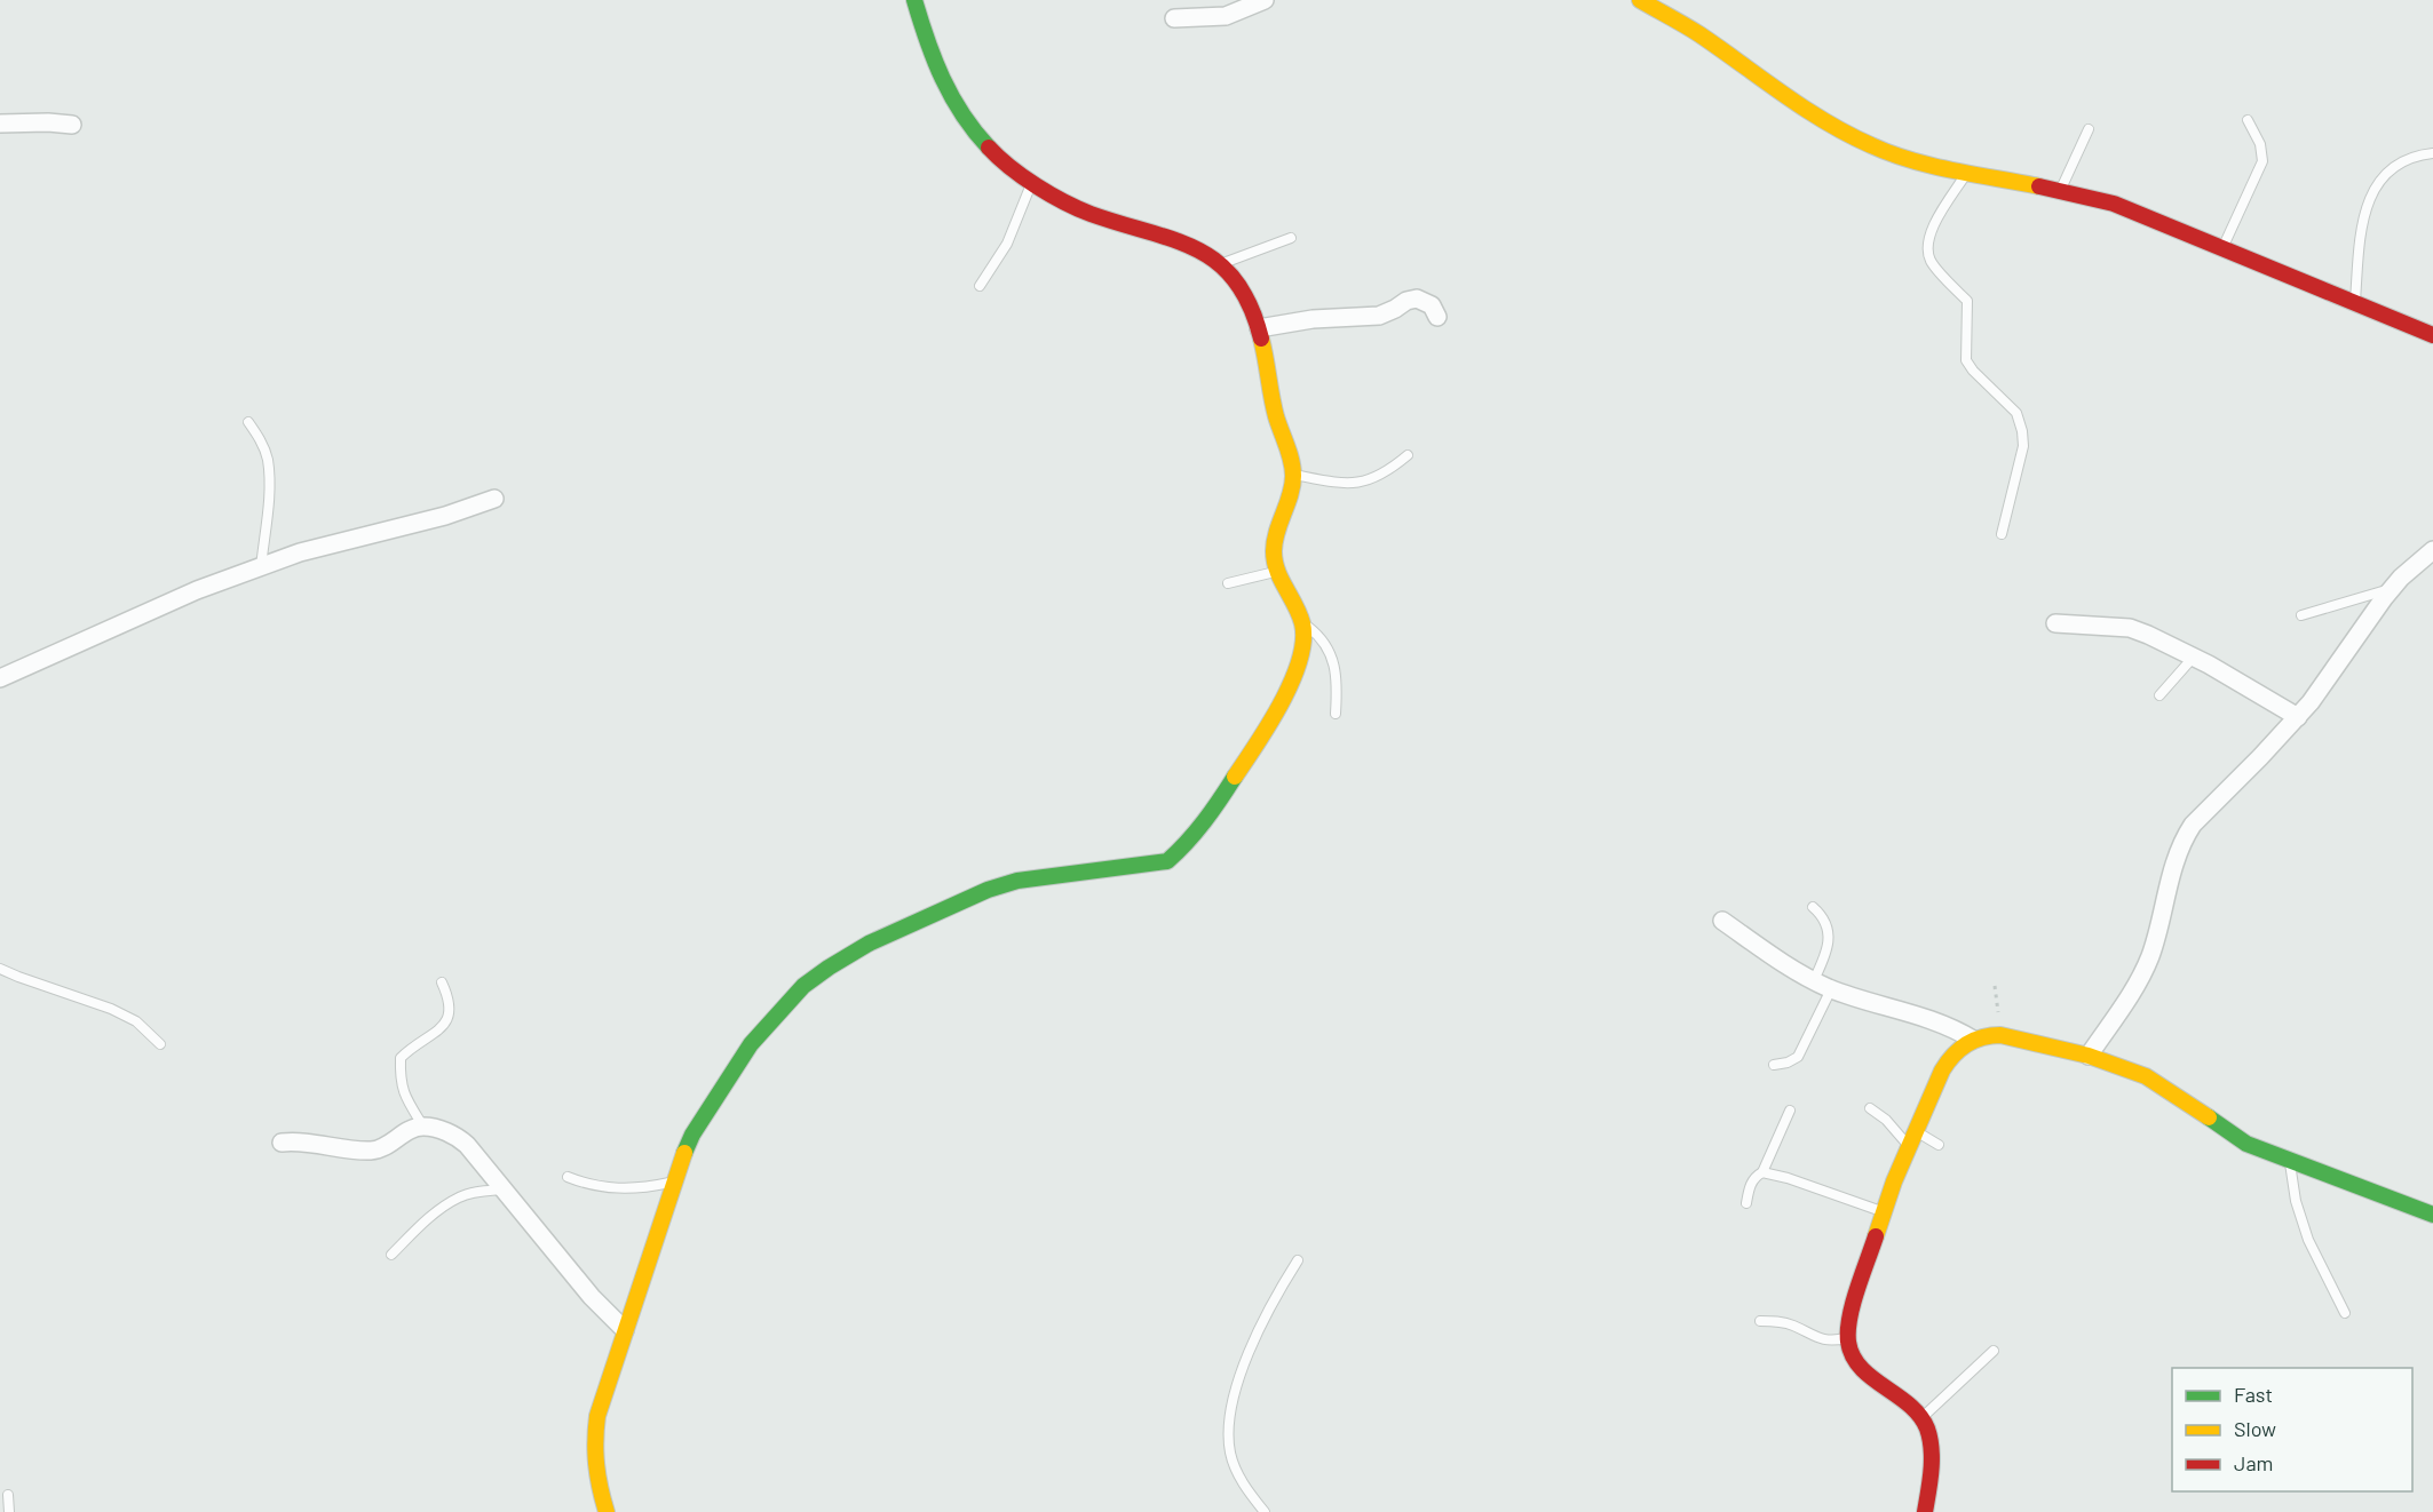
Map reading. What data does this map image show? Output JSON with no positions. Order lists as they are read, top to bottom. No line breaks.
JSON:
{"legend":["Fast","Slow","Jam"]}
